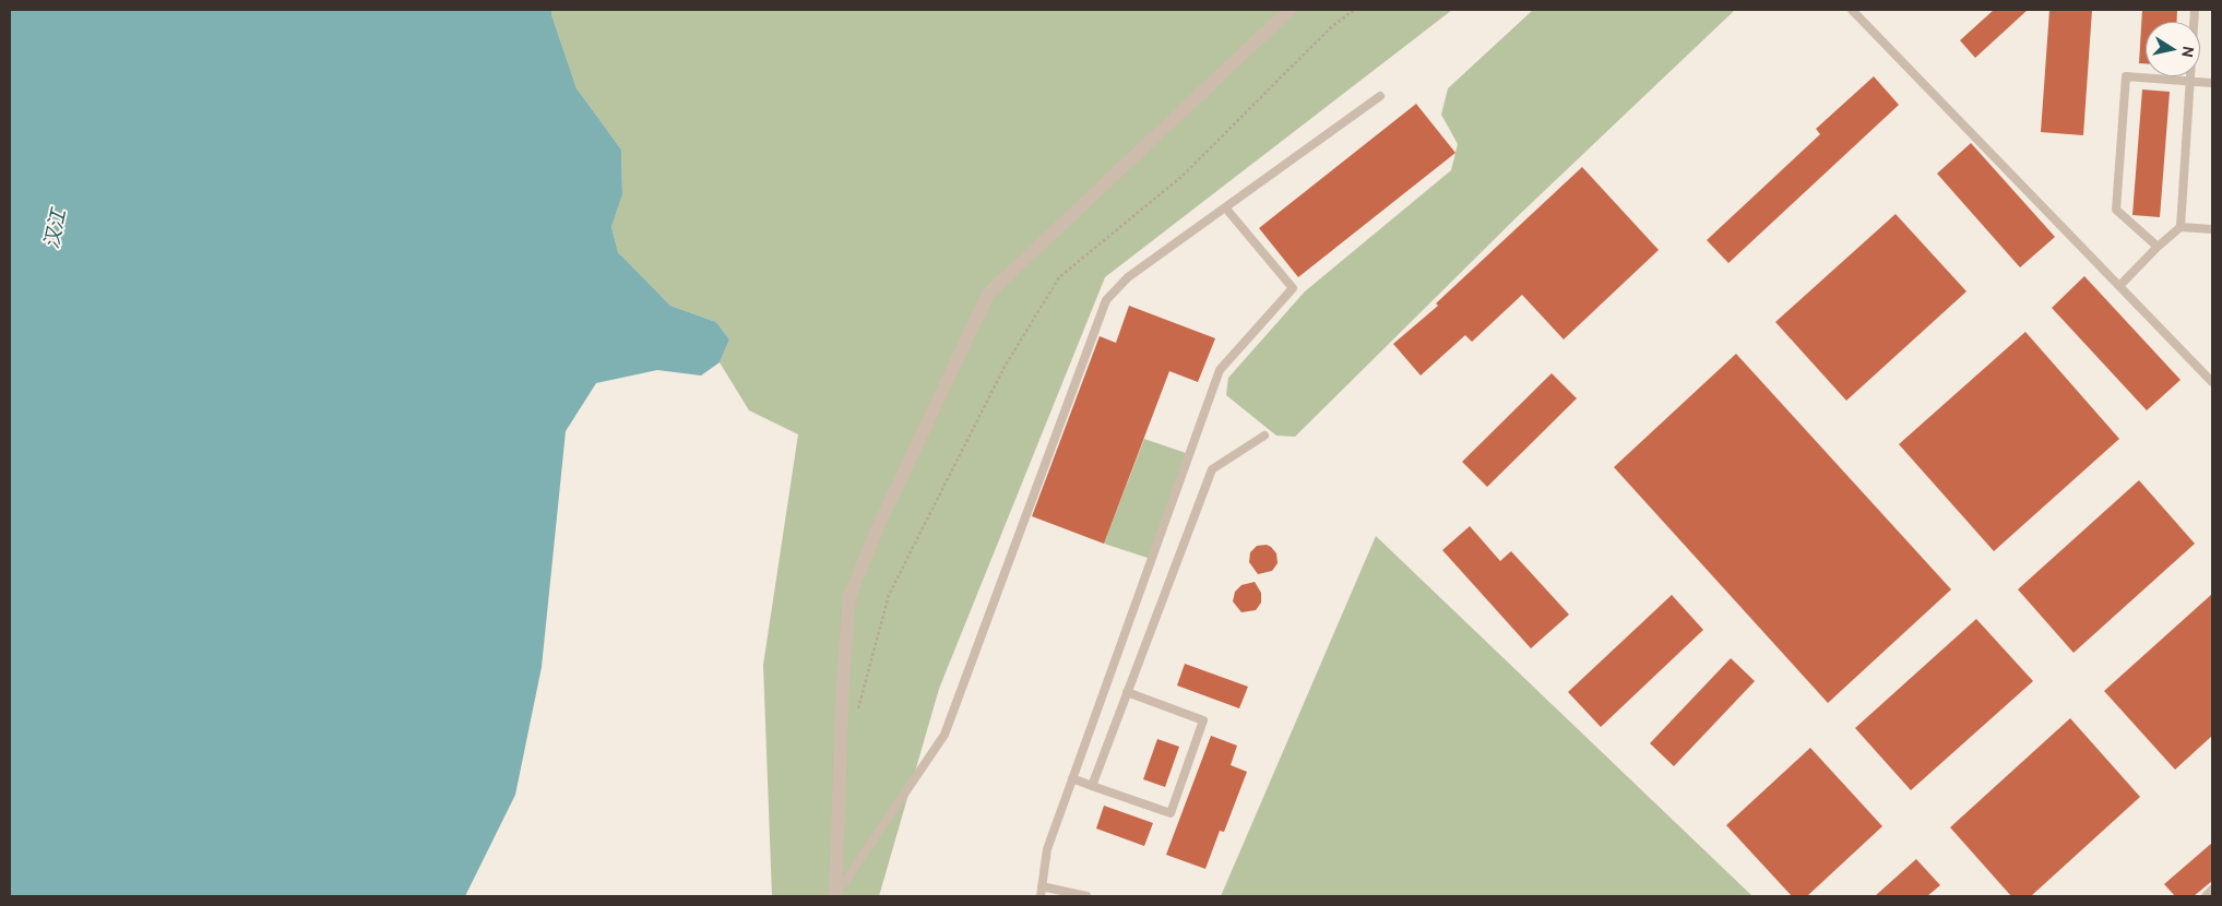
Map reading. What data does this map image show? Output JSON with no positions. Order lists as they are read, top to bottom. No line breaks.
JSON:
{"water":["汉江"],"north":"right"}
